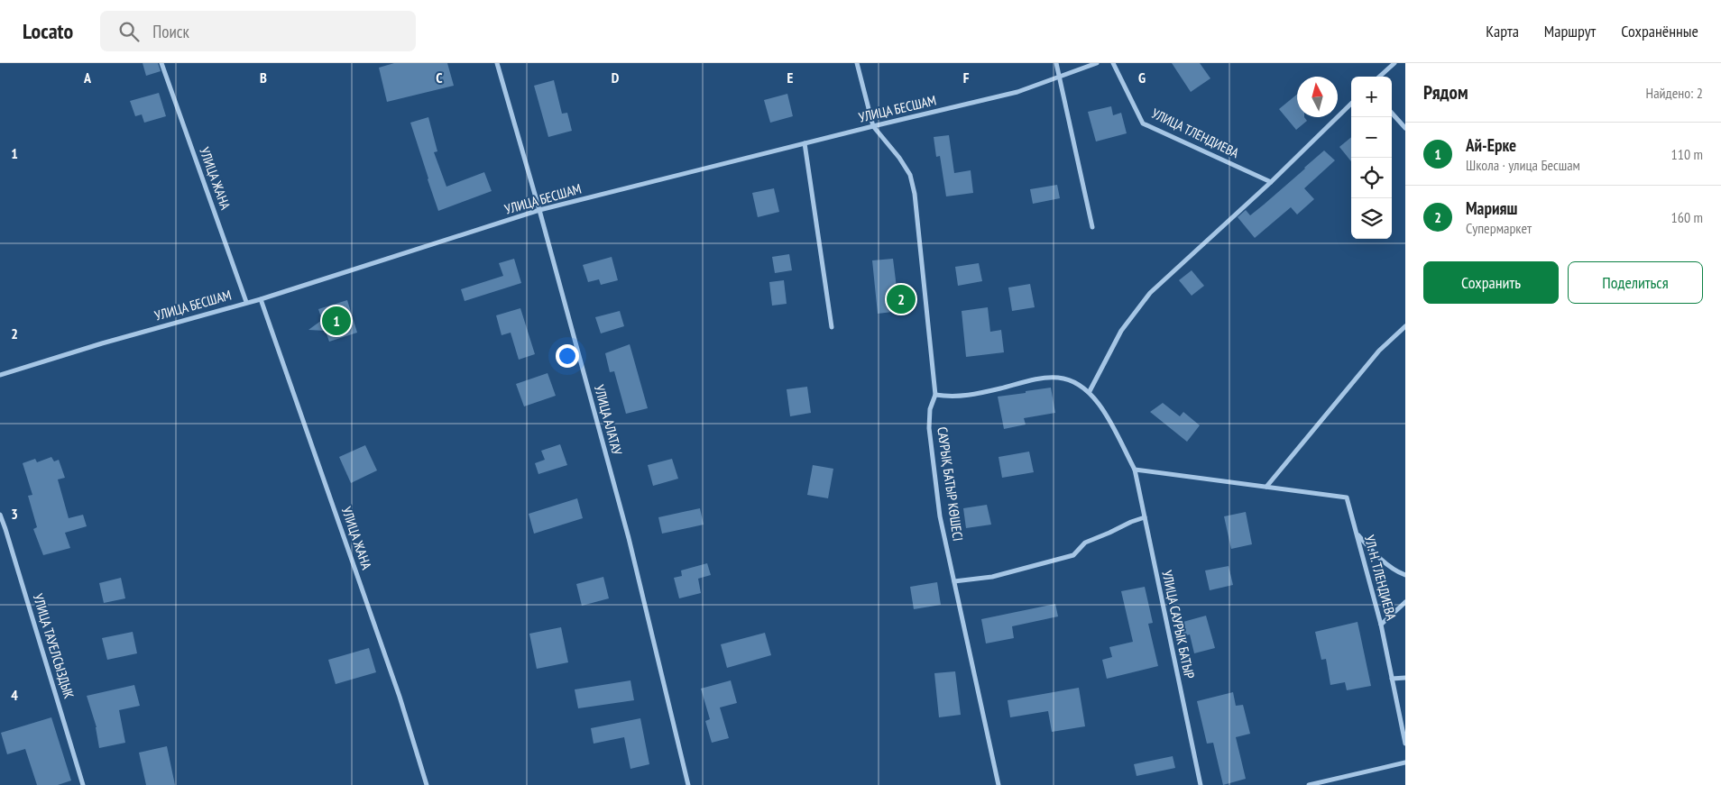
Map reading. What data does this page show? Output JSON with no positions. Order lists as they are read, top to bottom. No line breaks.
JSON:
{"streets":{"street":["УЛИЦА БЕСШАМ","УЛИЦА ТЛЕНДИЕВА","УЛИЦА ЖАНА","УЛИЦА АЛАТАУ","САУРЫҚ БАТЫР КӨШЕСІ","УЛ. Н. ТЛЕНДИЕВА","УЛИЦА САУРЫК БАТЫР","УЛИЦА ТАУЕЛСЫЗДЫК"]},"crossings":[["УЛИЦА БЕСШАМ","УЛИЦА ЖАНА"],["УЛИЦА БЕСШАМ","УЛИЦА АЛАТАУ"],["УЛИЦА БЕСШАМ","САУРЫҚ БАТЫР КӨШЕСІ"]],"north":"top","page":{"header":"Locato","search":"Поиск","nav":["Карта","Маршрут","Сохранённые"],"heading":["Рядом","Найдено: 2"],"map_buttons":["+","−"],"list":[{"mark":"1","name":"Ай-Ерке","note":"Школа · улица Бесшам","value":"110 m"},{"mark":"2","name":"Марияш","note":"Супермаркет","value":"160 m"}],"buttons":["Сохранить","Поделиться"],"pins":["2","1"]},"grid":{"columns":["A","B","C","D","E","F","G"],"rows":["1","2","3","4"]}}
